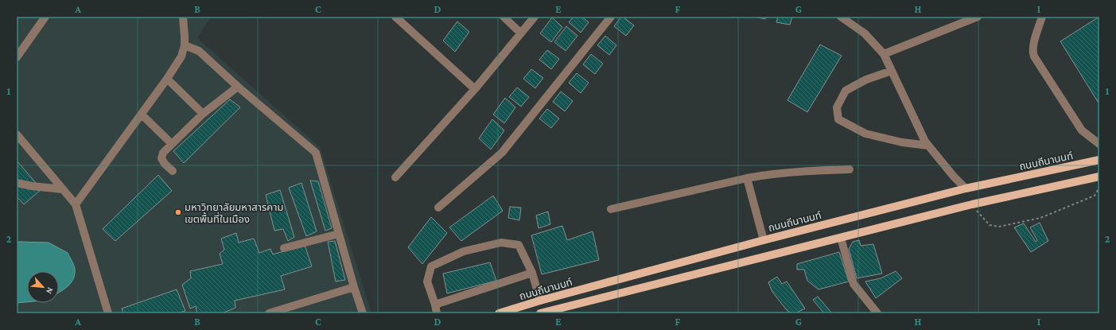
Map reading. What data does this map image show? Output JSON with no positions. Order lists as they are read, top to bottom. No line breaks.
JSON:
{"streets":{"main road":["ถนนถีนานนท์"]},"places":["มหาวิทยาลัยมหาสารคาม เขตพื้นที่ในเมือง"],"north":"bottom right","grid":{"columns":["A","B","C","D","E","F","G","H","I"],"rows":["1","2"]}}
